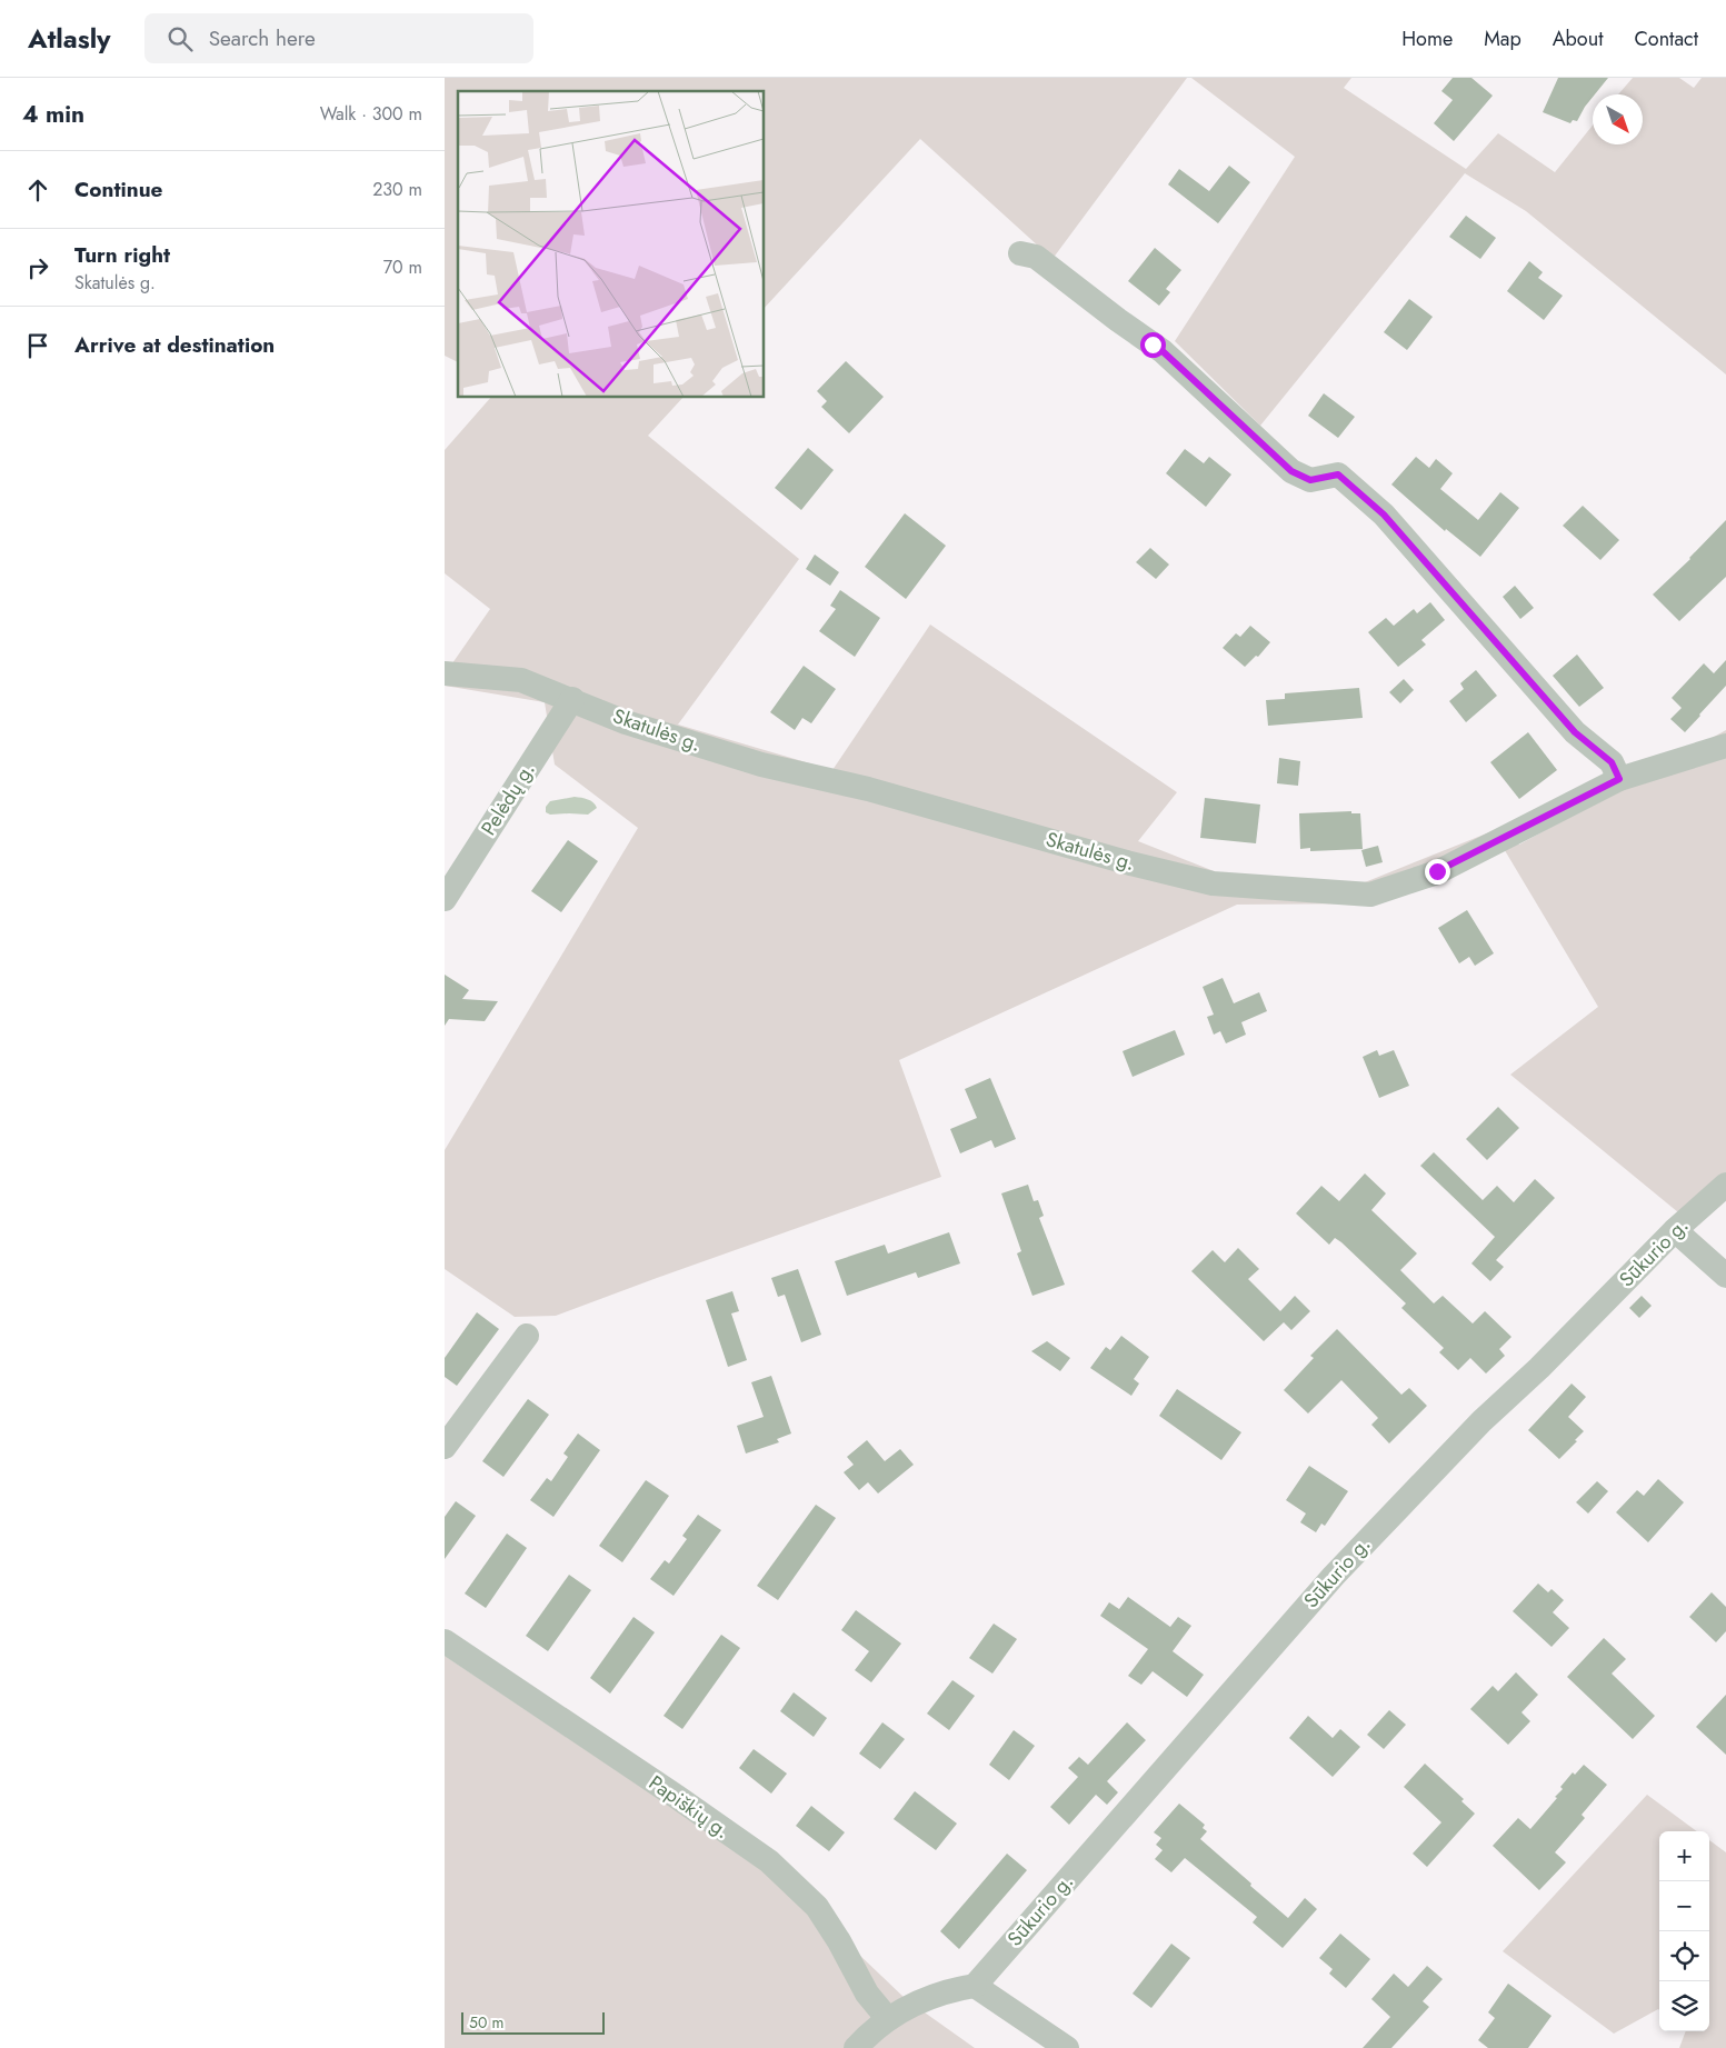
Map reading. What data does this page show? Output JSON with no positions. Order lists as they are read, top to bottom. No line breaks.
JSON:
{"streets":{"street":["Skatulės g.","Pelėdų g.","Sūkurio g.","Papiškių g."]},"crossings":[["Skatulės g.","Pelėdų g."]],"scale_bar":"50 m","north":"bottom right","page":{"header":"Atlasly","search":"Search here","nav":["Home","Map","About","Contact"],"heading":["4 min","Walk · 300 m"],"list":[["Continue","230 m"],["Turn right","Skatulės g.","70 m"],"Arrive at destination"],"map_buttons":["+","−"],"scale":"50 m"}}
